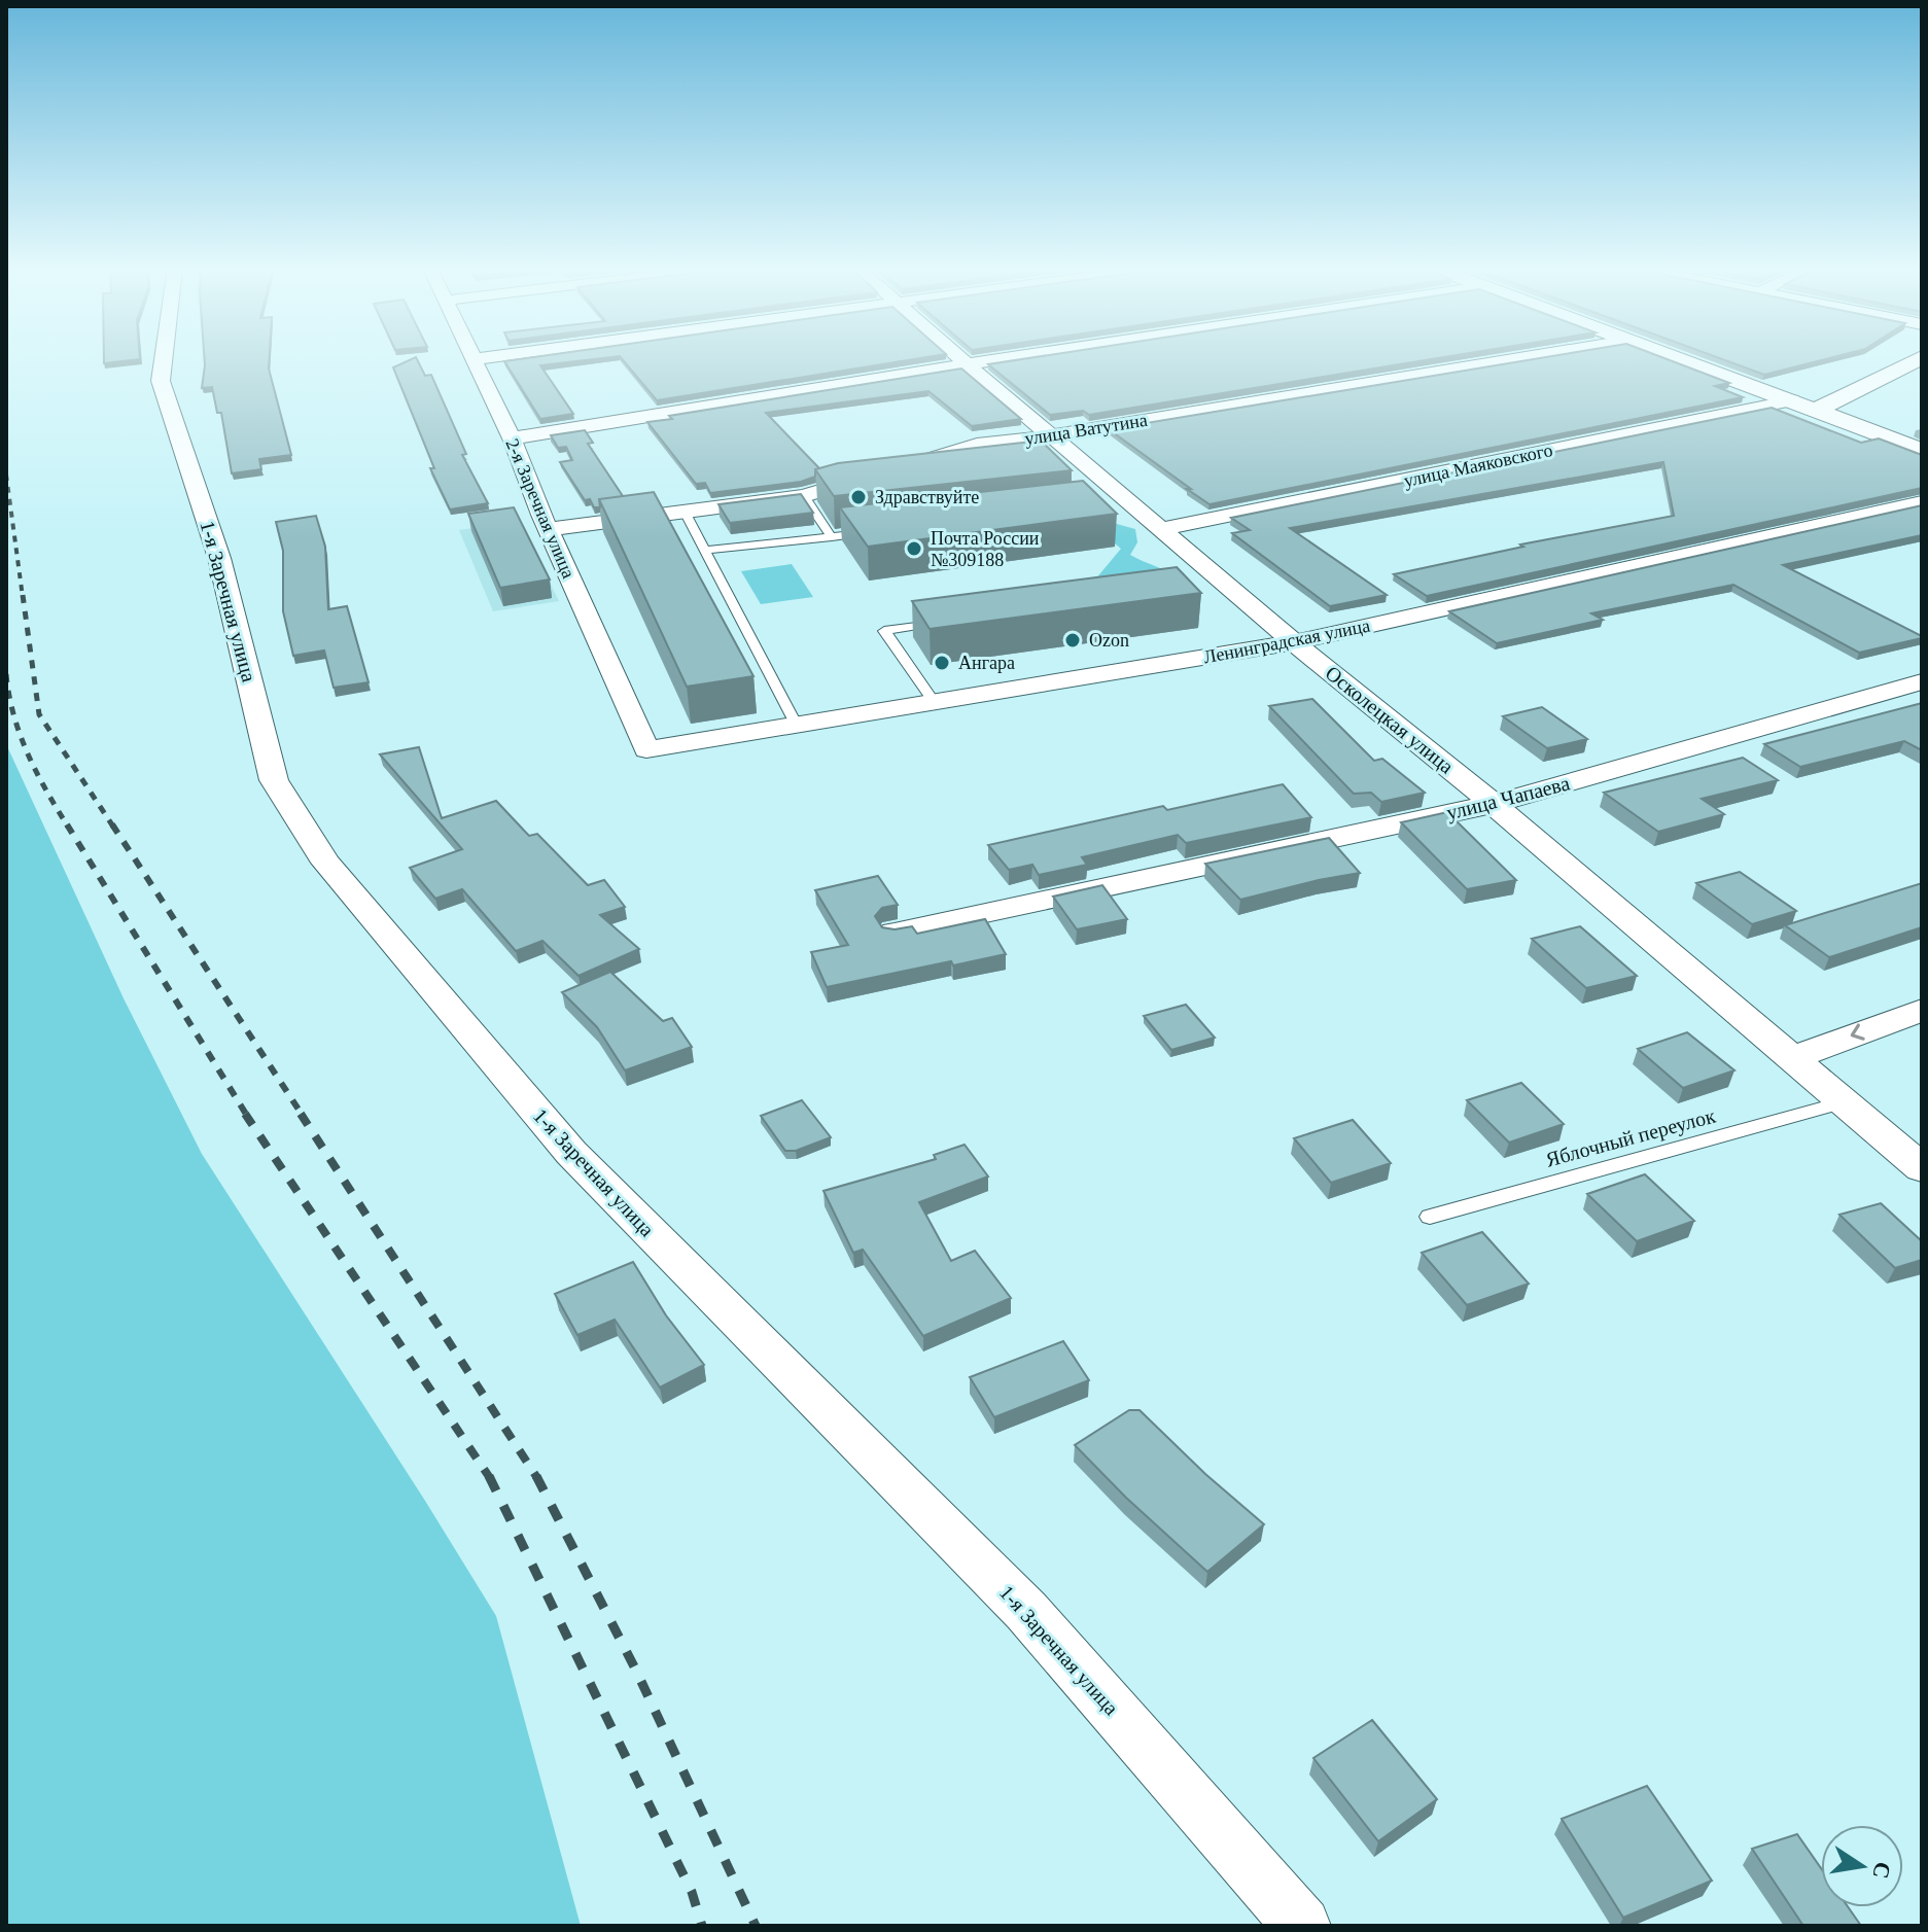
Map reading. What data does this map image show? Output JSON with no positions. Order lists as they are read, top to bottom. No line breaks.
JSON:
{"streets":{"street":["улица Ватутина","улица Маяковского","2-я Заречная улица","1-я Заречная улица","Ленинградская улица","Осколецкая улица","улица Чапаева"],"lane":["Яблочный переулок"]},"crossings":[["улица Ватутина","2-я Заречная улица"],["улица Ватутина","Осколецкая улица"],["улица Маяковского","Осколецкая улица"],["2-я Заречная улица","Ленинградская улица"],["Ленинградская улица","Осколецкая улица"],["Осколецкая улица","улица Чапаева"],["Осколецкая улица","Яблочный переулок"]],"places":["Здравствуйте","Почта России №309188","Ozon","Ангара"],"north":"right"}
